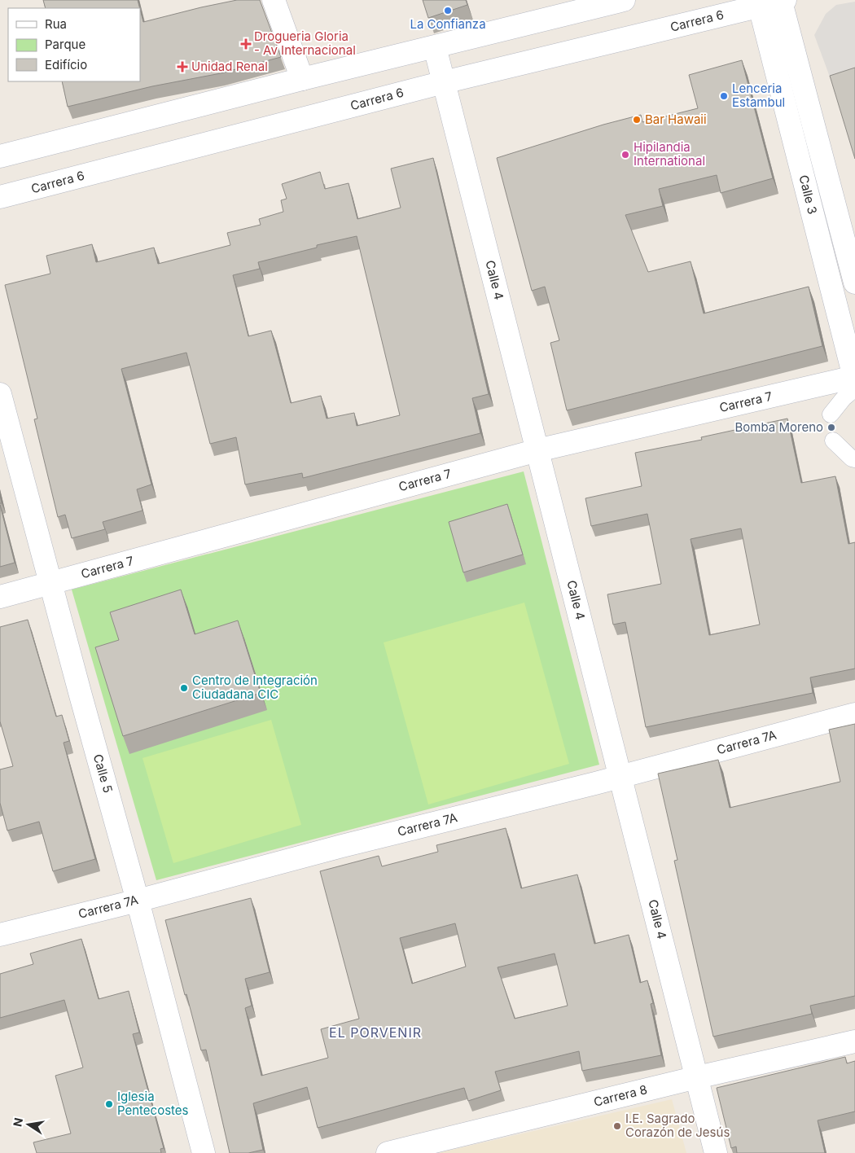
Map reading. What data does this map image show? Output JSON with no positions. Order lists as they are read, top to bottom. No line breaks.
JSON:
{"streets":{"street":["Carrera 6","Calle 3","Calle 4","Carrera 7","Carrera 7A","Calle 5","Carrera 8"]},"crossings":[["Carrera 6","Calle 3"],["Carrera 6","Calle 4"],["Calle 3","Carrera 7"],["Calle 4","Carrera 7"],["Calle 4","Carrera 7A"],["Calle 4","Carrera 8"],["Carrera 7","Calle 5"],["Carrera 7A","Calle 5"]],"districts":["EL PORVENIR"],"places":{"other":["La Confianza","Lenceria Estambul","Bar Hawaii","Hipilandia International","Bomba Moreno","Centro de Integración Ciudadana CIC","Iglesia Pentecostes","I.E. Sagrado Corazón de Jesús"],"health":["Drogueria Gloria - Av Internacional","Unidad Renal"]},"legend":["Rua","Parque","Edifício"],"north":"left"}
